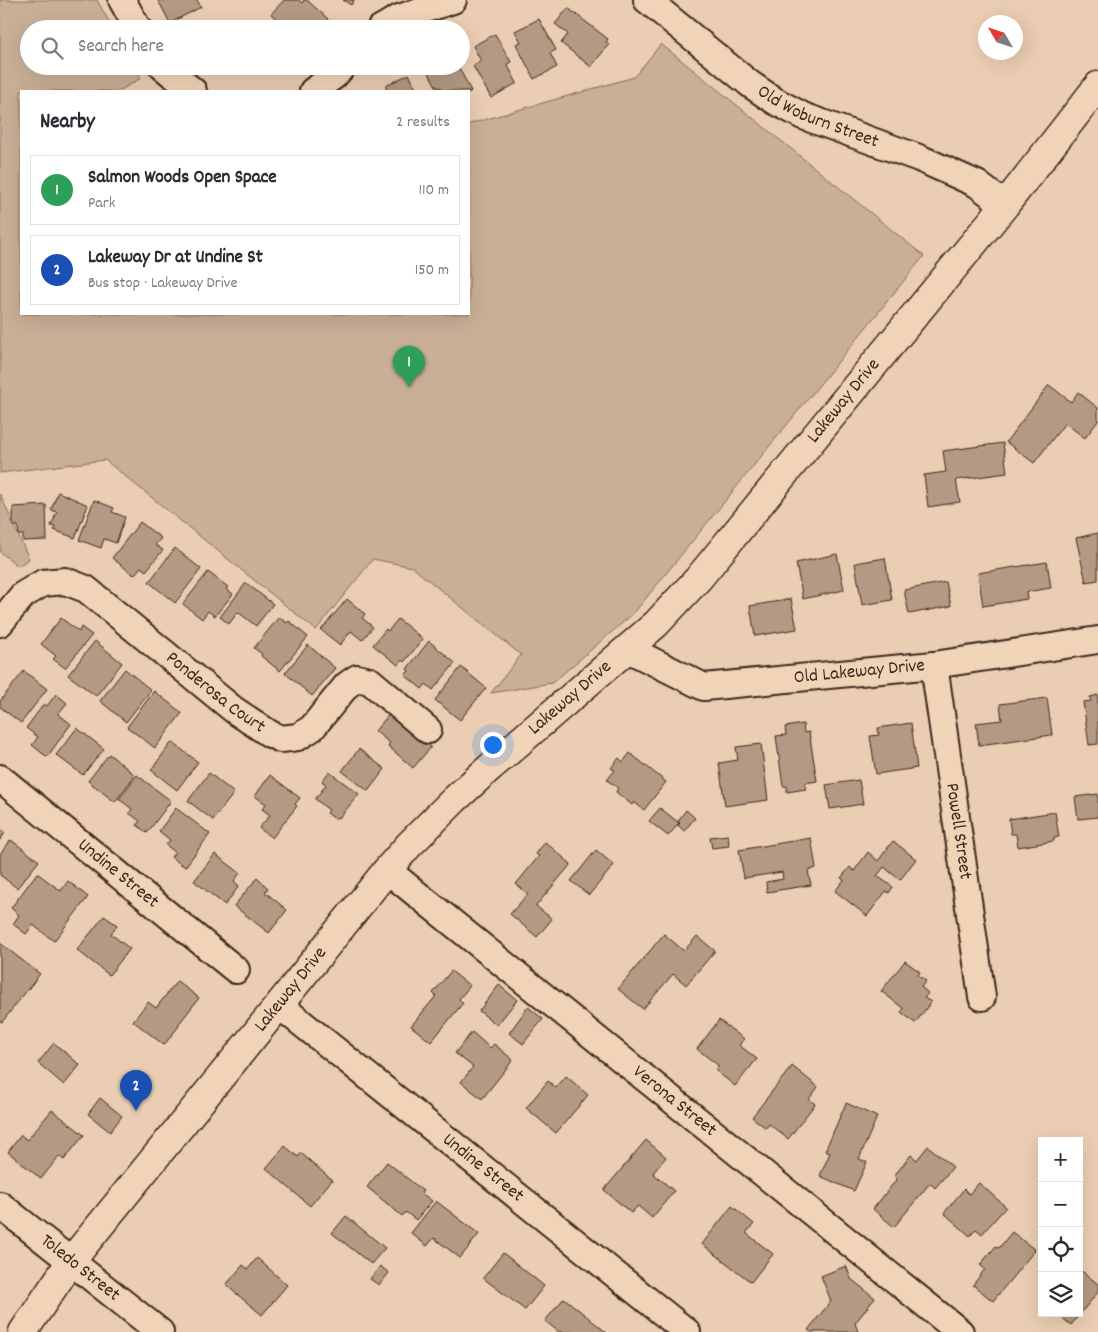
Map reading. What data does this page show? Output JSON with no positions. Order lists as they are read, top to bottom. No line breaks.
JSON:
{"streets":{"main road":["Lakeway Drive"],"street":["Old Woburn Street","Old Lakeway Drive","Ponderosa Court","Powell Street","Undine Street","Verona Street","Toledo Street"]},"crossings":[["Old Woburn Street","Lakeway Drive"],["Lakeway Drive","Old Lakeway Drive"],["Lakeway Drive","Undine Street"],["Lakeway Drive","Verona Street"],["Lakeway Drive","Toledo Street"],["Old Lakeway Drive","Powell Street"]],"north":"top left","page":{"search":"Search here","heading":["Nearby","2 results"],"list":[{"mark":"1","name":"Salmon Woods Open Space","note":"Park","value":"110 m"},{"mark":"2","name":"Lakeway Dr at Undine St","note":"Bus stop · Lakeway Drive","value":"150 m"}],"pins":["1","2"],"map_buttons":["+","−"]}}
